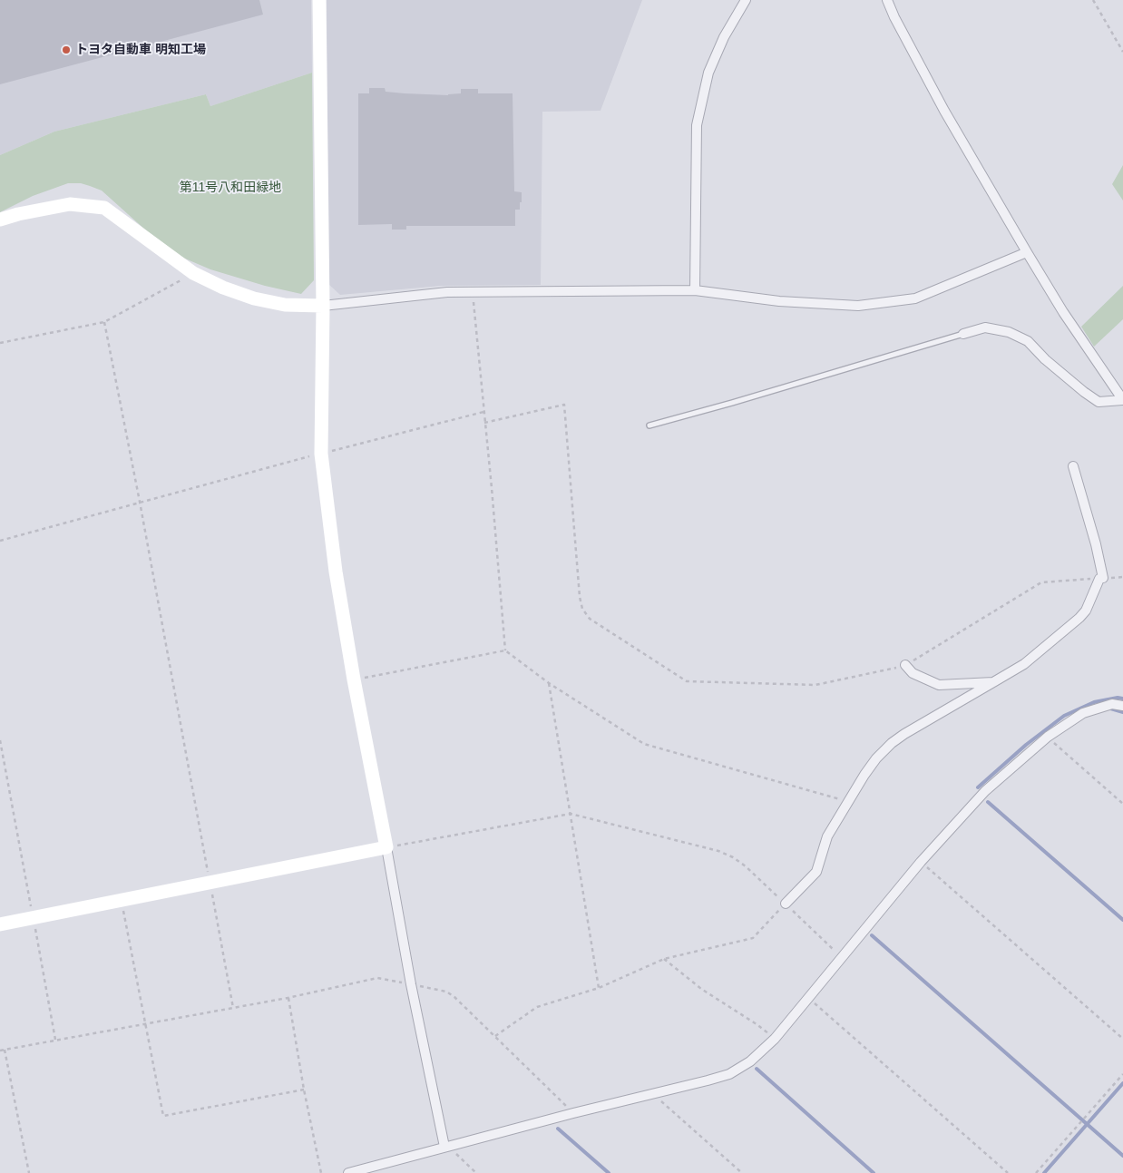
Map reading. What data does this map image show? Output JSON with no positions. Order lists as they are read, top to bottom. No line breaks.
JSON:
{"parks":["第11号八和田緑地"],"places":["トヨタ自動車 明知工場"]}
